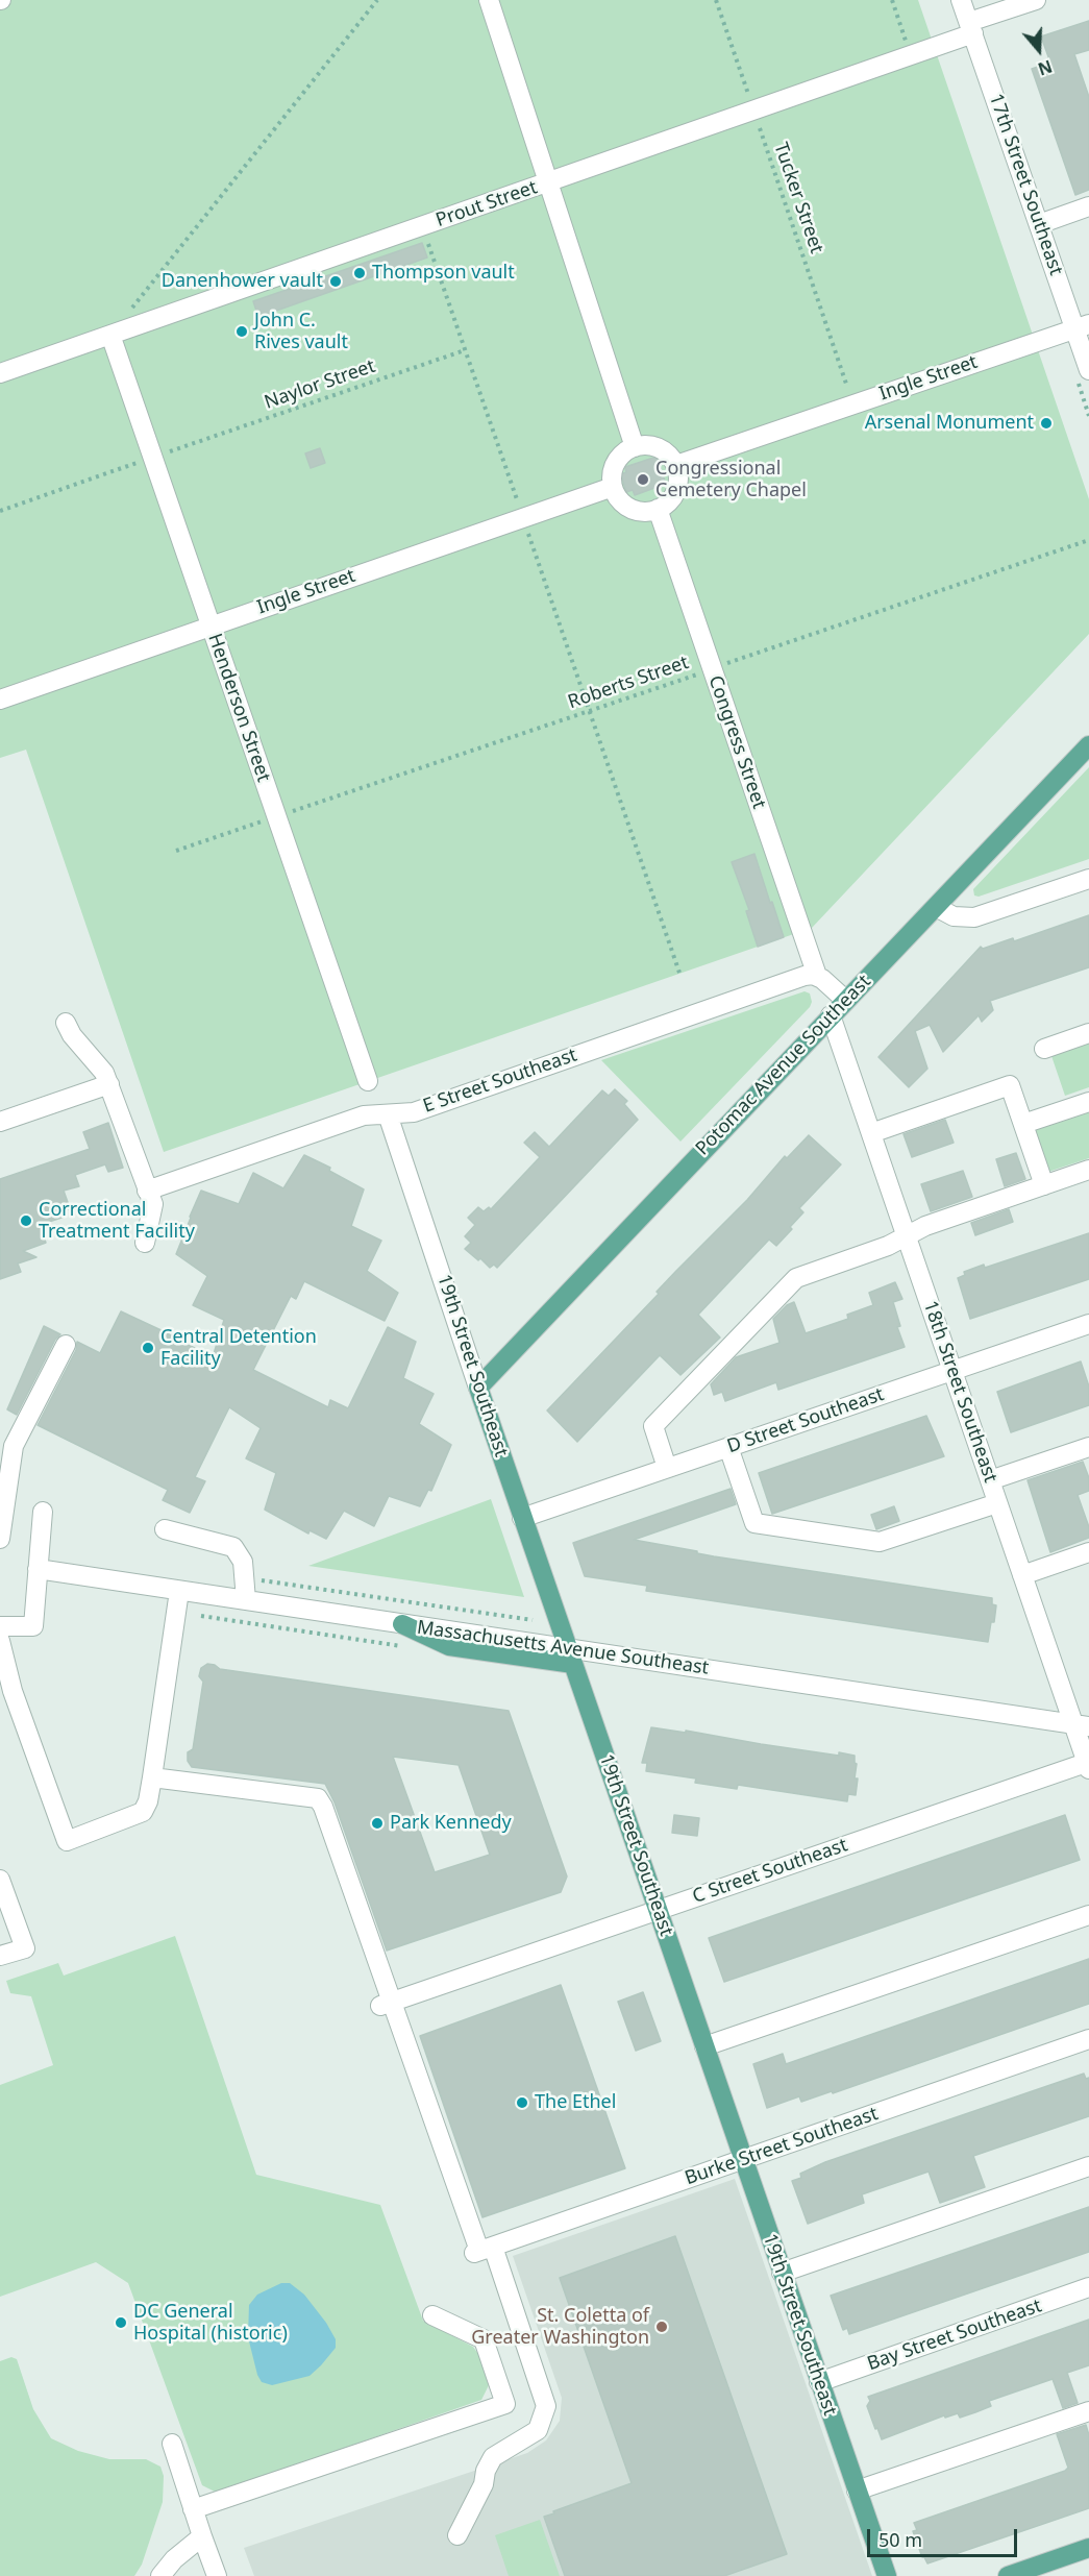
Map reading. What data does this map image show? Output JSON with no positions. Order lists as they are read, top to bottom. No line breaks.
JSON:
{"streets":{"main road":["Potomac Avenue Southeast","19th Street Southeast"],"street":["17th Street Southeast","Prout Street","Ingle Street","Henderson Street","Congress Street","E Street Southeast","18th Street Southeast","D Street Southeast","Massachusetts Avenue Southeast","C Street Southeast","Burke Street Southeast","Bay Street Southeast"],"path":["Tucker Street","Naylor Street","Roberts Street"]},"crossings":[["17th Street Southeast","Prout Street"],["17th Street Southeast","Ingle Street"],["Tucker Street","Prout Street"],["Tucker Street","Ingle Street"],["Prout Street","Henderson Street"],["Ingle Street","Henderson Street"],["Ingle Street","Congress Street"],["Roberts Street","Henderson Street"],["Roberts Street","Congress Street"],["Congress Street","E Street Southeast"],["Potomac Avenue Southeast","19th Street Southeast"],["Potomac Avenue Southeast","18th Street Southeast"],["E Street Southeast","19th Street Southeast"],["19th Street Southeast","D Street Southeast"],["19th Street Southeast","Massachusetts Avenue Southeast"],["19th Street Southeast","C Street Southeast"],["19th Street Southeast","Burke Street Southeast"],["19th Street Southeast","Bay Street Southeast"],["18th Street Southeast","D Street Southeast"],["18th Street Southeast","Massachusetts Avenue Southeast"],["18th Street Southeast","C Street Southeast"]],"places":["Thompson vault","Danenhower vault","John C. Rives vault","Arsenal Monument","Congressional Cemetery Chapel","Correctional Treatment Facility","Central Detention Facility","Park Kennedy","The Ethel","DC General Hospital (historic)","St. Coletta of Greater Washington"],"scale_bar":"50 m","north":"bottom"}
